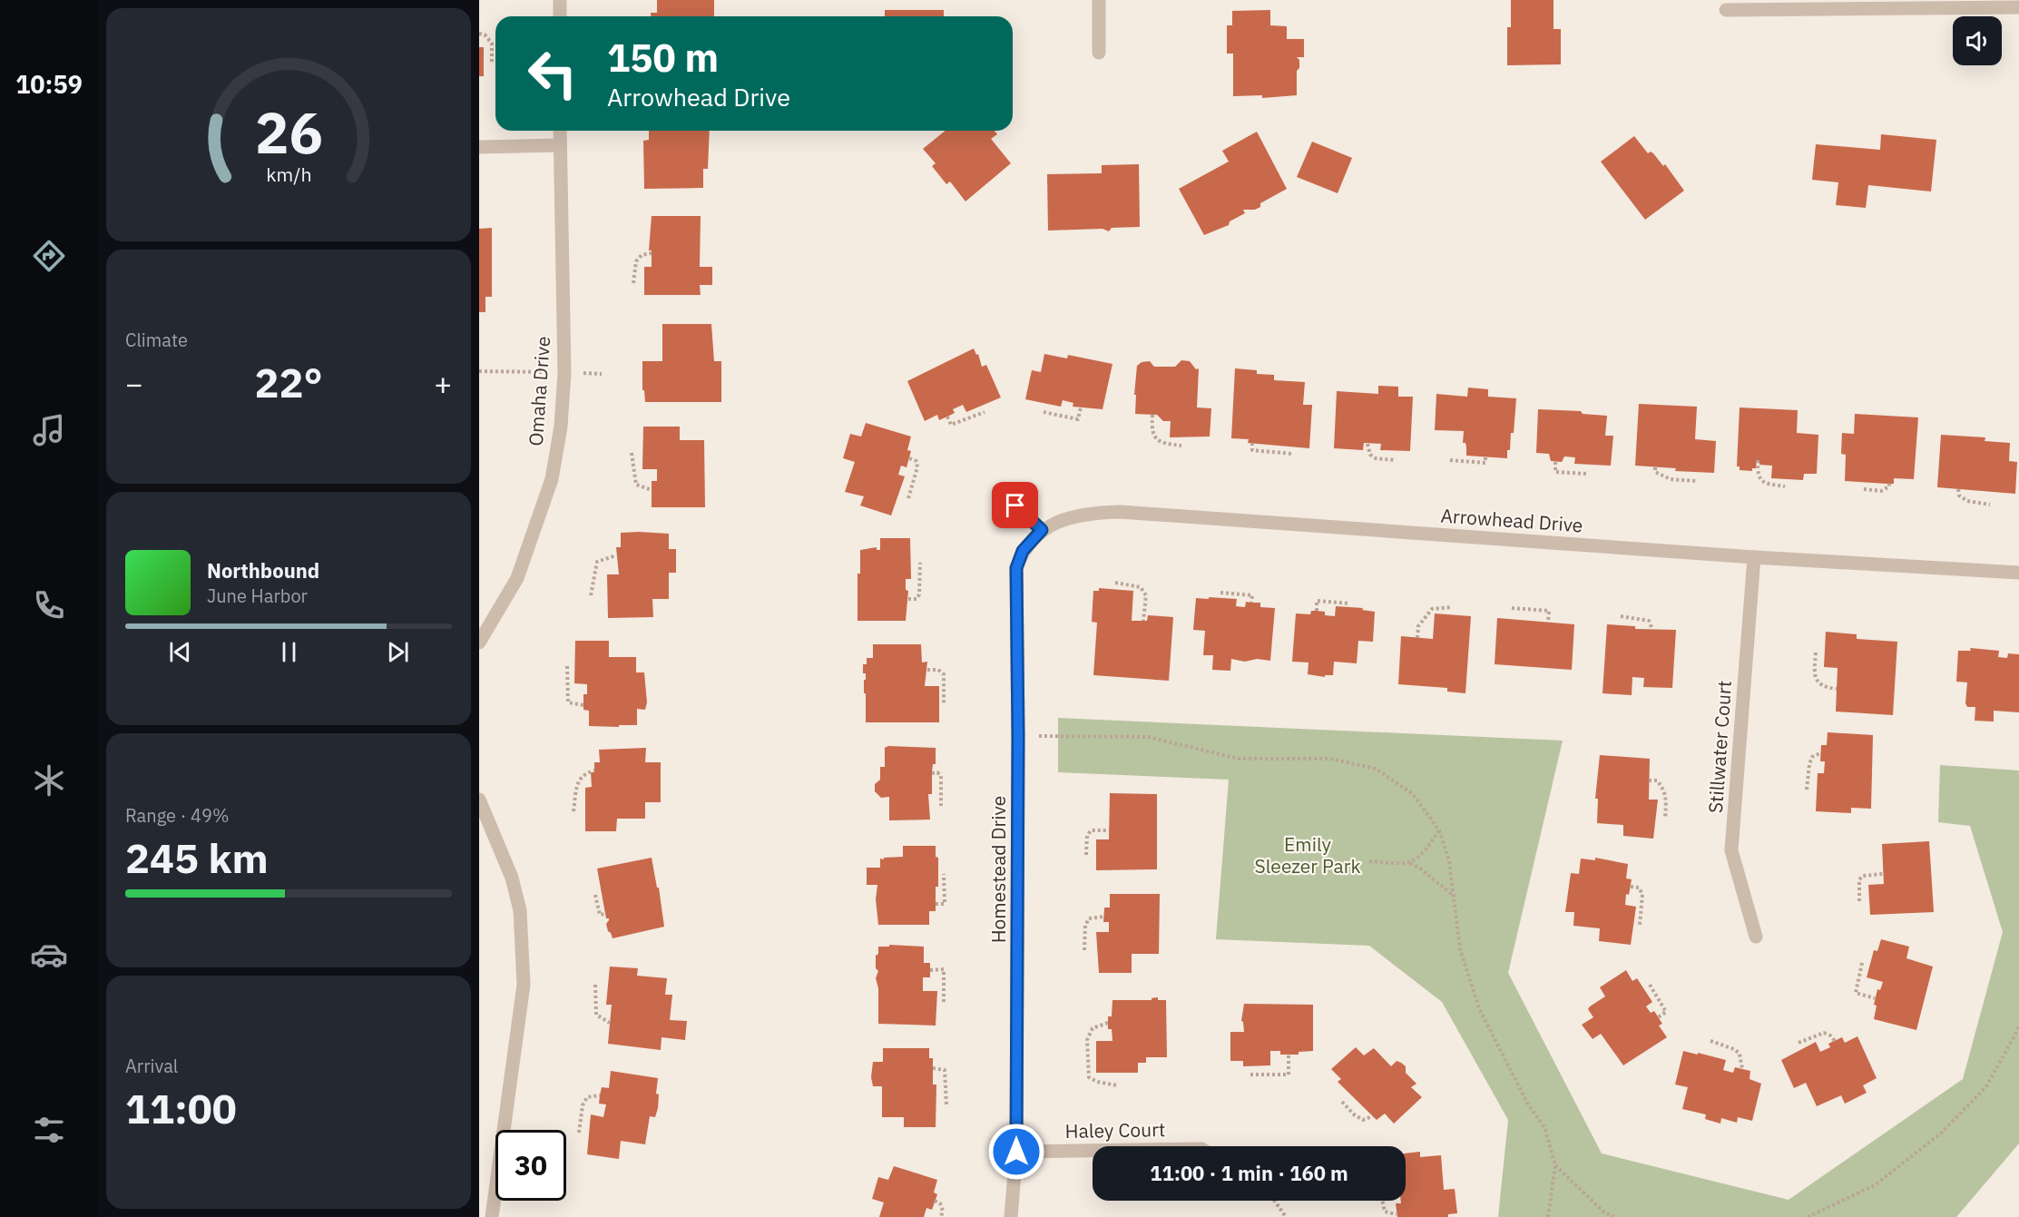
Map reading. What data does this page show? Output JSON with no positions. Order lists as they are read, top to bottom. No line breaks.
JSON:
{"streets":{"street":["Omaha Drive","Arrowhead Drive","Stillwater Court","Homestead Drive","Haley Court"]},"crossings":[["Arrowhead Drive","Stillwater Court"],["Arrowhead Drive","Homestead Drive"],["Homestead Drive","Haley Court"]],"parks":["Emily Sleezer Park"],"page":{"tabs":"10:59","turn":["150 m","Arrowhead Drive"],"tile":["Climate",["Range · 49%","245 km"],["Arrival","11:00"]],"heat":["−","22°","+"],"song":["Northbound","June Harbor"],"limit":"30","trip":"11:00 · 1 min · 160 m","gauge":["26","km/h"]}}
